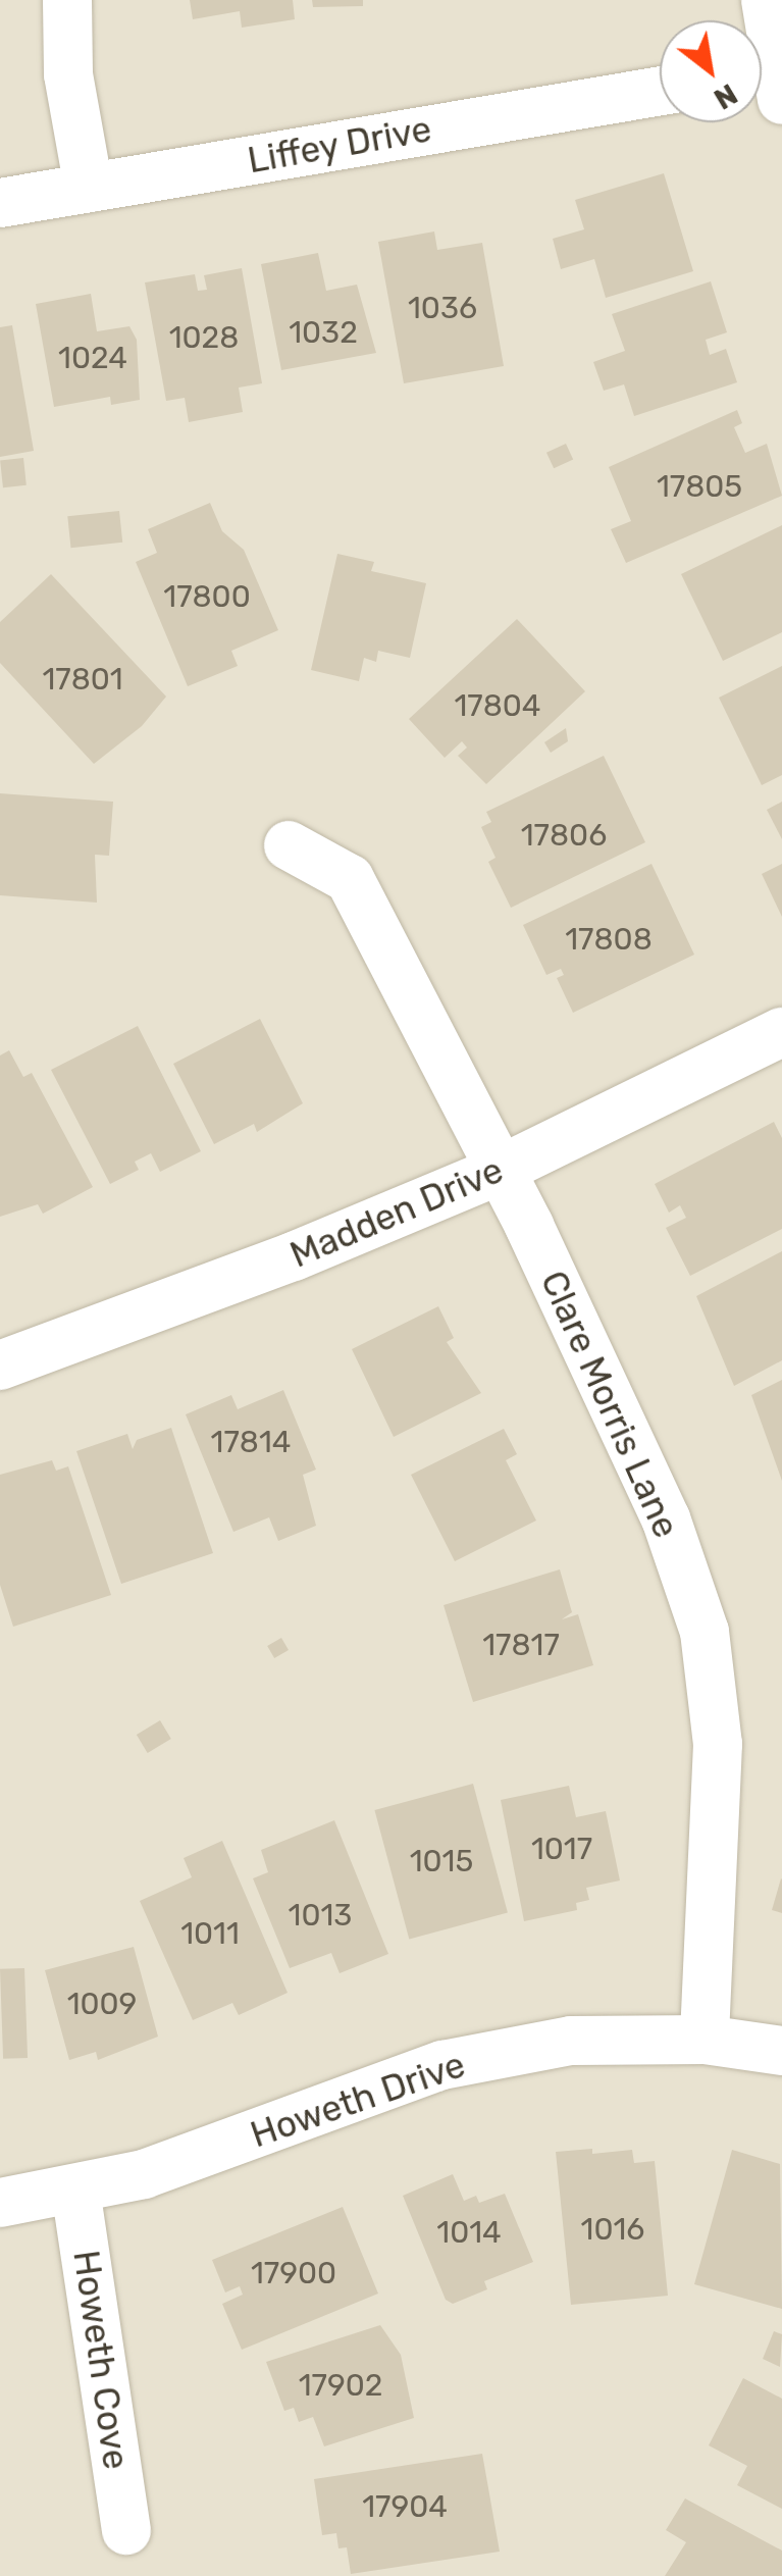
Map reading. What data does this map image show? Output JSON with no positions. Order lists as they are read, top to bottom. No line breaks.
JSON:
{"streets":{"street":["Liffey Drive","Madden Drive","Clare Morris Lane","Howeth Drive","Howeth Cove"]},"crossings":[["Madden Drive","Clare Morris Lane"],["Clare Morris Lane","Howeth Drive"],["Howeth Drive","Howeth Cove"]],"house_numbers":["1036","1032","1028","1024","17805","17800","17801","17804","17806","17808","17814","17817","1017","1015","1013","1011","1009","1016","1014","17900","17902","17904"],"north":"bottom right"}
